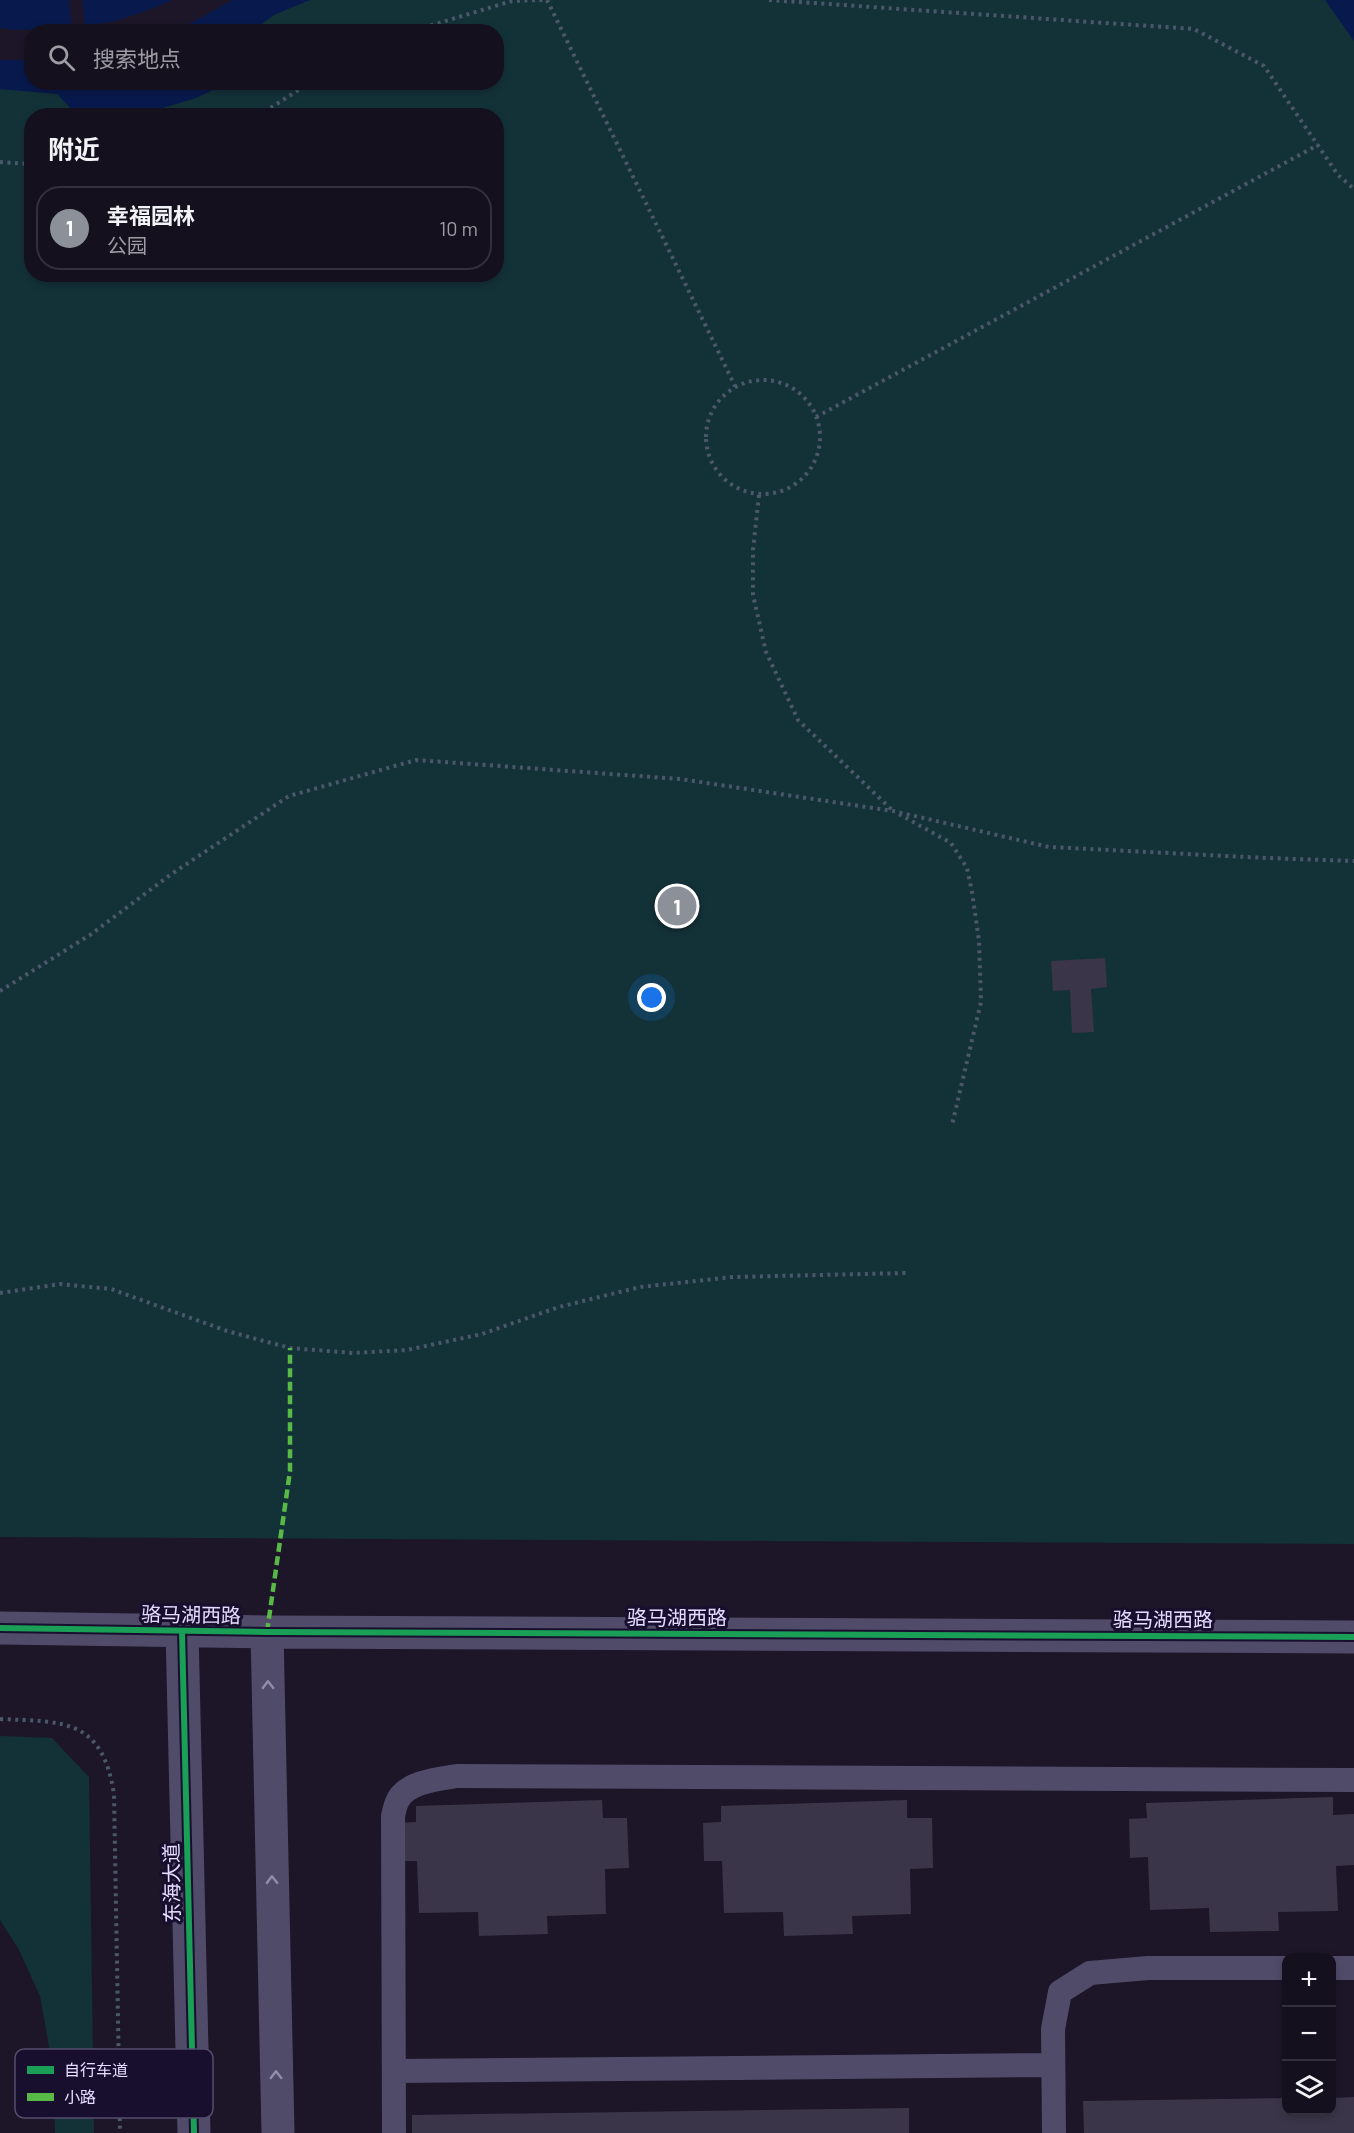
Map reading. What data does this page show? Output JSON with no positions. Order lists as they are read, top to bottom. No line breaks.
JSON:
{"streets":{"street":["骆马湖西路","东海大道"]},"crossings":[["骆马湖西路","东海大道"]],"legend":["自行车道","小路"],"page":{"search":"搜索地点","heading":"附近","list":[{"mark":"1","name":"幸福园林","note":"公园","value":"10 m"}],"pins":"1","map_buttons":["+","−"]}}
